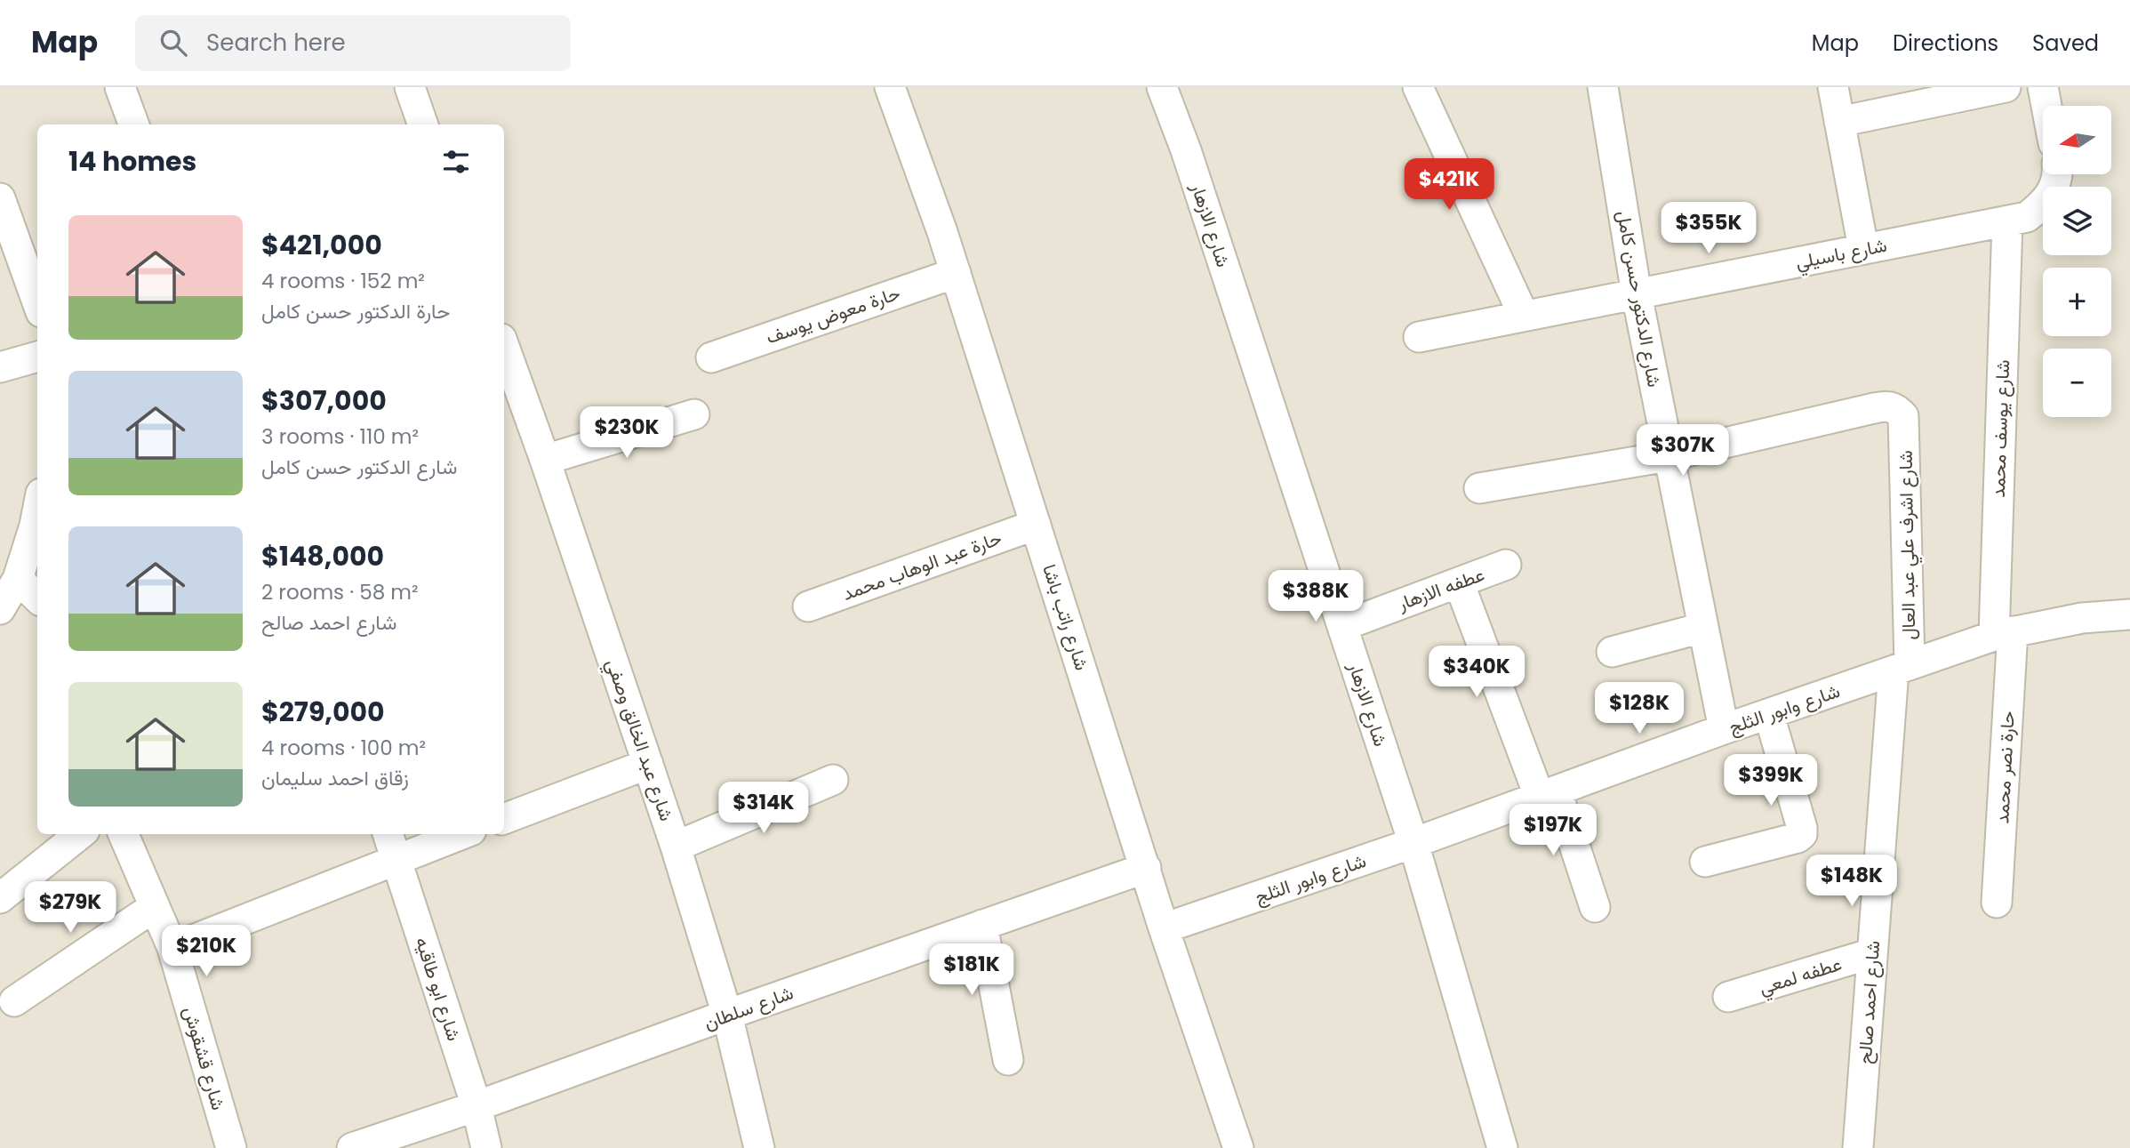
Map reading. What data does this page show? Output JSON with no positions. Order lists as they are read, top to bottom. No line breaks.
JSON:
{"streets":{"street":["شارع الازهار","شارع باسيلي","شارع الدكتور حسن كامل","حارة معوض يوسف","شارع يوسف محمد","شارع اشرف علي عبد العال","حارة عبد الوهاب محمد","عطفه الازهار","شارع راتب باشا","شارع وابور الثلج","شارع عبد الخالق وصفي","حارة نصر محمد","عطفه لمعي","شارع ابو طاقيه","شارع احمد صالح","شارع سلطان","شارع قشقوش"]},"crossings":[["شارع الازهار","عطفه الازهار"],["شارع الازهار","شارع وابور الثلج"],["شارع باسيلي","شارع الدكتور حسن كامل"],["شارع باسيلي","شارع يوسف محمد"],["شارع الدكتور حسن كامل","شارع اشرف علي عبد العال"],["شارع الدكتور حسن كامل","شارع وابور الثلج"],["حارة معوض يوسف","شارع راتب باشا"],["شارع يوسف محمد","شارع وابور الثلج"],["شارع يوسف محمد","حارة نصر محمد"],["شارع اشرف علي عبد العال","شارع وابور الثلج"],["شارع اشرف علي عبد العال","شارع احمد صالح"],["حارة عبد الوهاب محمد","شارع راتب باشا"],["شارع راتب باشا","شارع وابور الثلج"],["شارع راتب باشا","شارع سلطان"],["شارع وابور الثلج","حارة نصر محمد"],["شارع وابور الثلج","شارع احمد صالح"],["شارع عبد الخالق وصفي","شارع سلطان"],["عطفه لمعي","شارع احمد صالح"],["شارع ابو طاقيه","شارع سلطان"]],"north":"left","page":{"header":"Map","search":"Search here","nav":["Map","Directions","Saved"],"map_buttons":["+","−"],"heading":"14 homes","price":["$421K","$355K","$230K","$307K","$388K","$340K","$128K","$399K","$314K","$197K","$148K","$279K","$210K","$181K"],"list":[{"name":"$421,000","note":"4 rooms · 152 m² · حارة الدكتور حسن كامل"},{"name":"$307,000","note":"3 rooms · 110 m² · شارع الدكتور حسن كامل"},{"name":"$148,000","note":"2 rooms · 58 m² · شارع احمد صالح"},{"name":"$279,000","note":"4 rooms · 100 m² · زقاق احمد سليمان"}]}}
